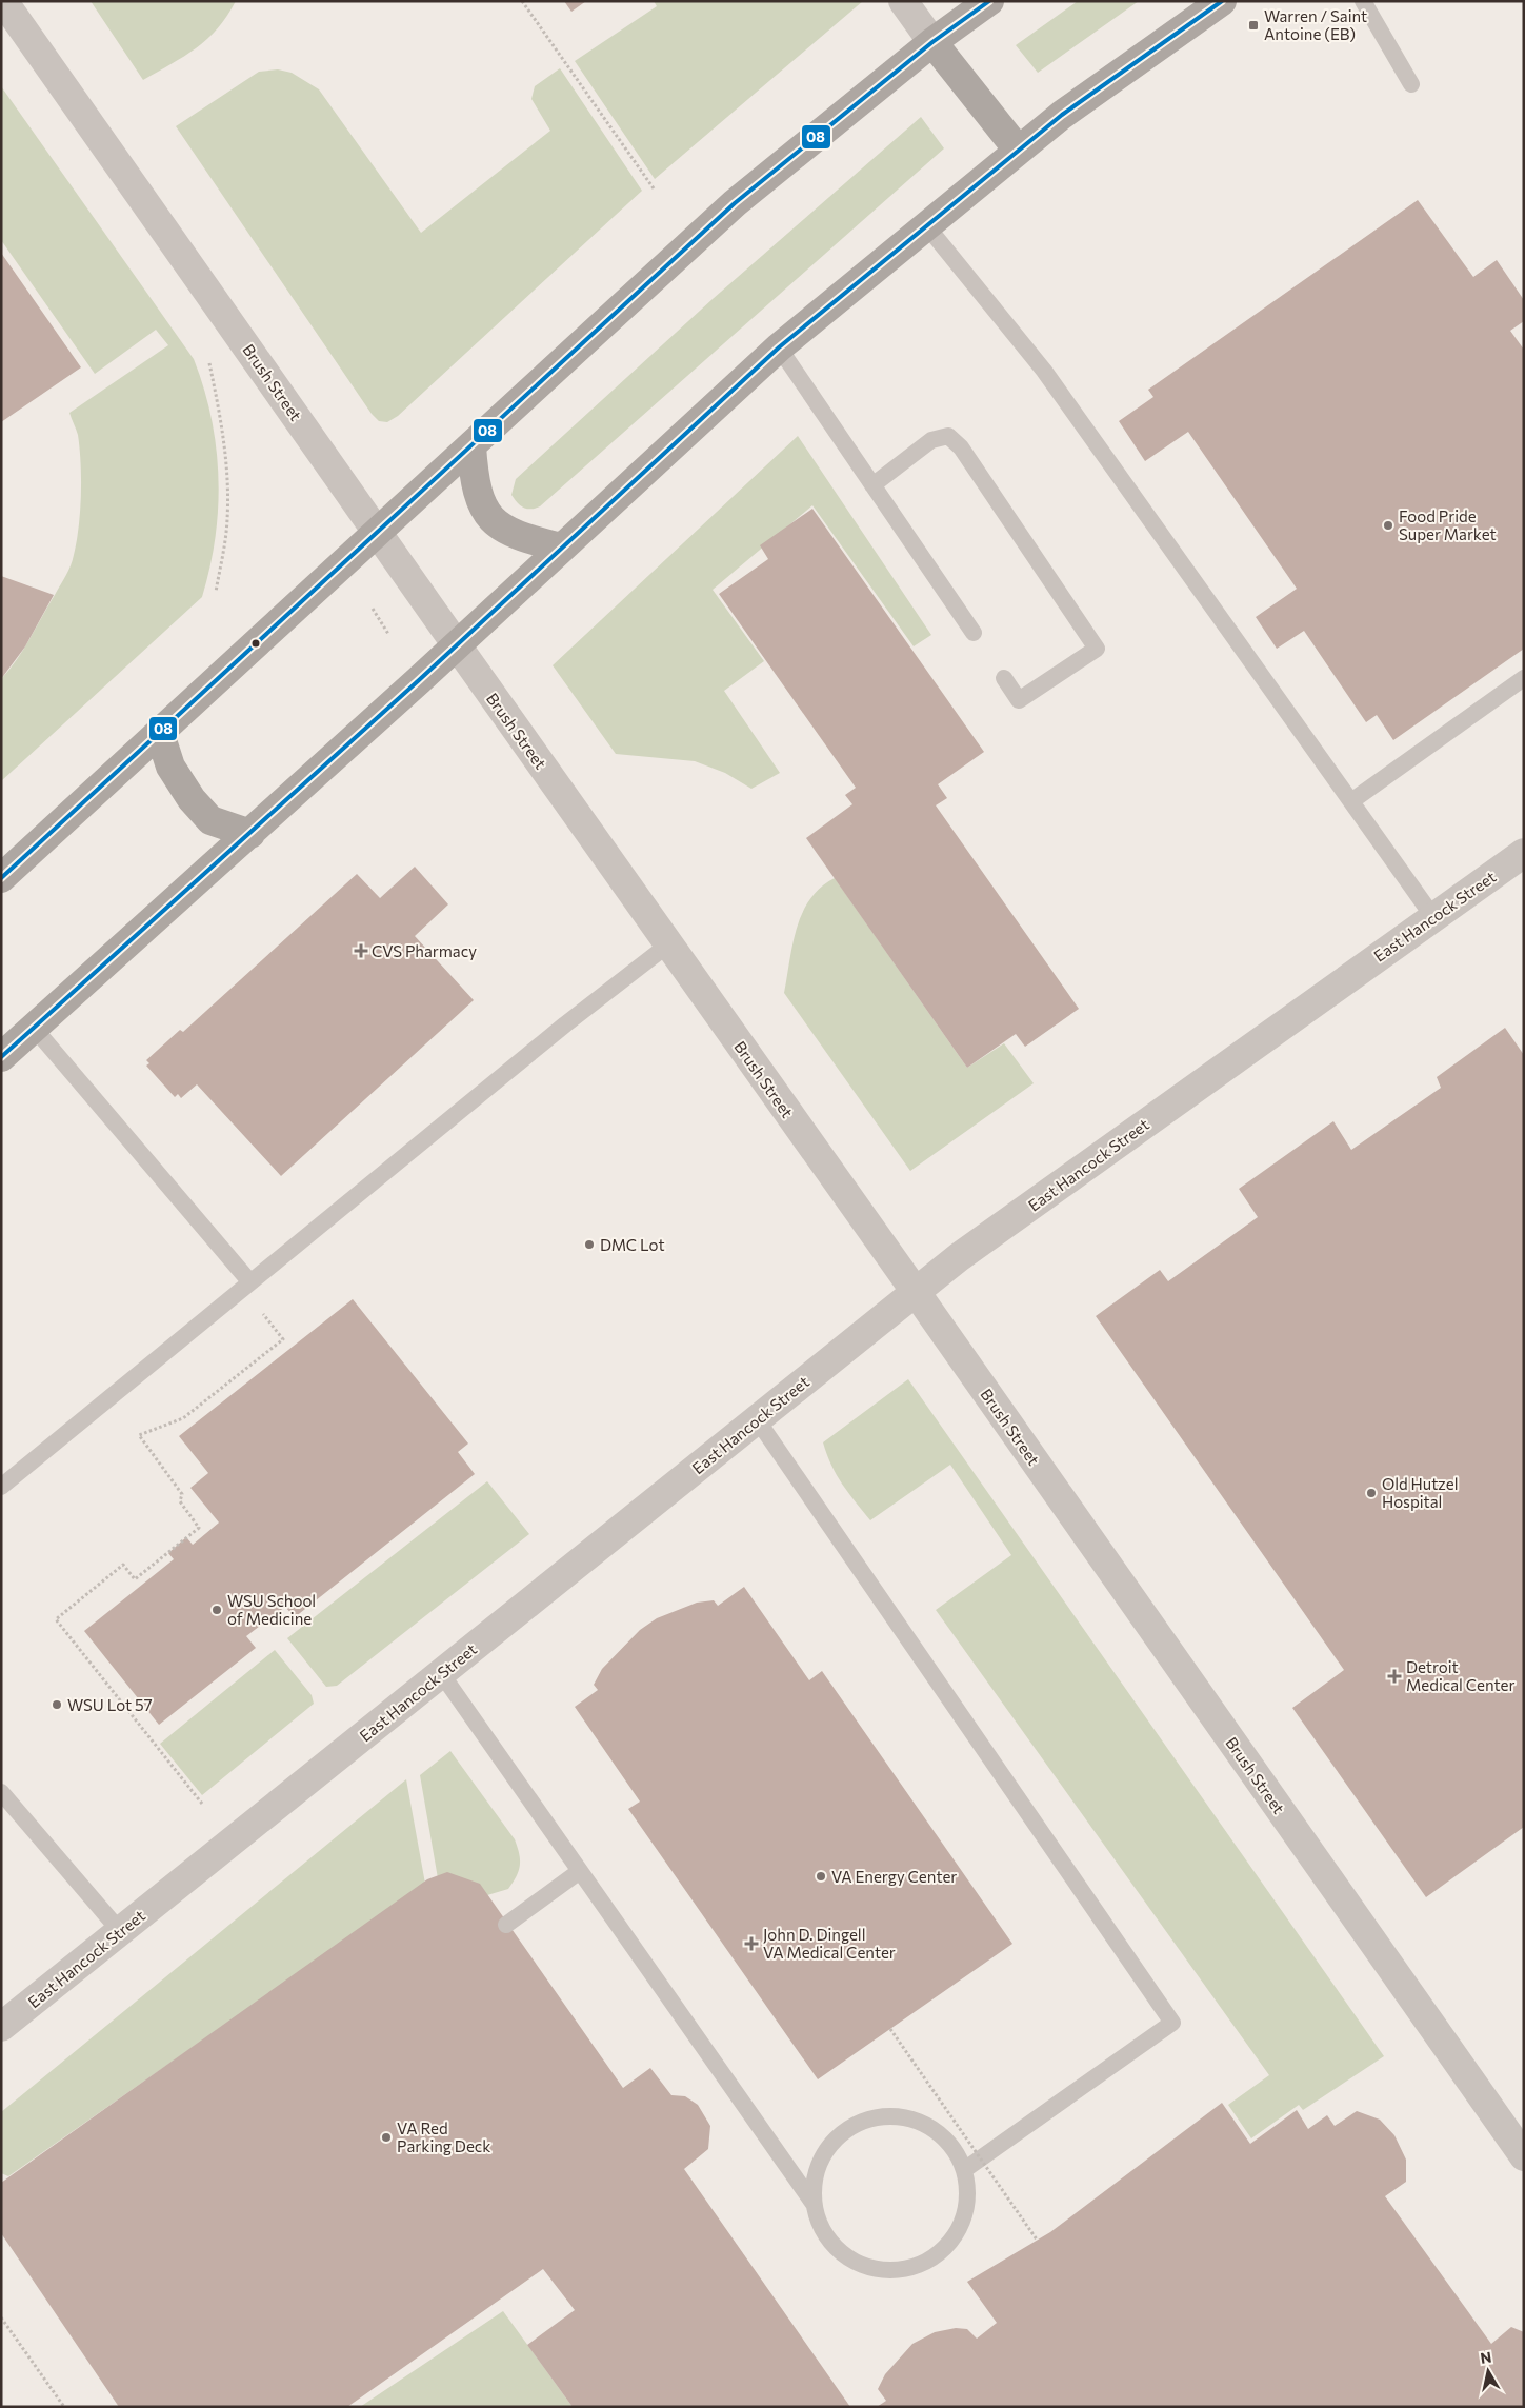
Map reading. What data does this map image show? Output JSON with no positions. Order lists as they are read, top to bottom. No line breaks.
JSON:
{"streets":{"street":["Brush Street","East Hancock Street"]},"crossings":[["Brush Street","East Hancock Street"]],"places":{"transit":["Warren / Saint Antoine (EB)"],"other":["Food Pride Super Market","DMC Lot","Old Hutzel Hospital","WSU School of Medicine","WSU Lot 57","VA Energy Center","VA Red Parking Deck"],"health":["CVS Pharmacy","Detroit Medical Center","John D. Dingell VA Medical Center"]},"lines":["transit line 08"],"north":"top"}
